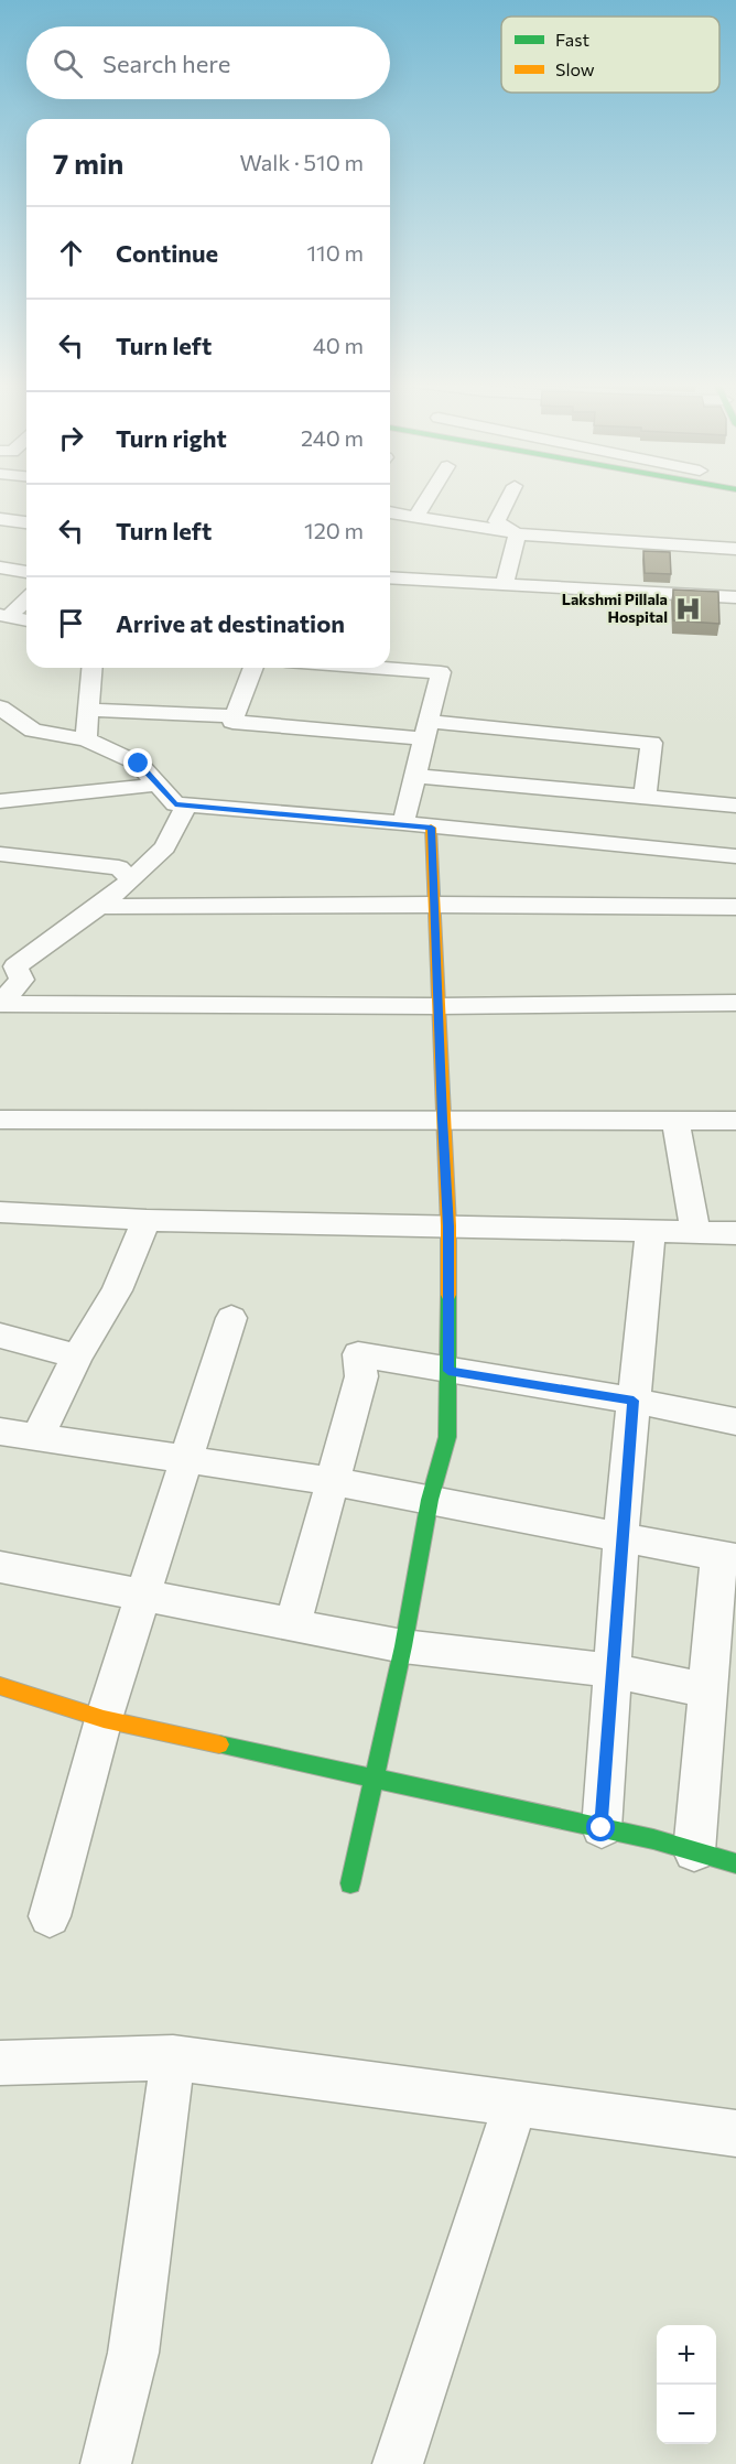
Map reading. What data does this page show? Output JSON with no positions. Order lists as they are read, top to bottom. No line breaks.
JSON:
{"places":{"hospital":["Lakshmi Pillala Hospital"]},"legend":["Fast","Slow"],"page":{"search":"Search here","heading":["7 min","Walk · 510 m"],"list":[["Continue","110 m"],["Turn left","40 m"],["Turn right","240 m"],["Turn left","120 m"],"Arrive at destination"],"map_buttons":["+","−"]}}
